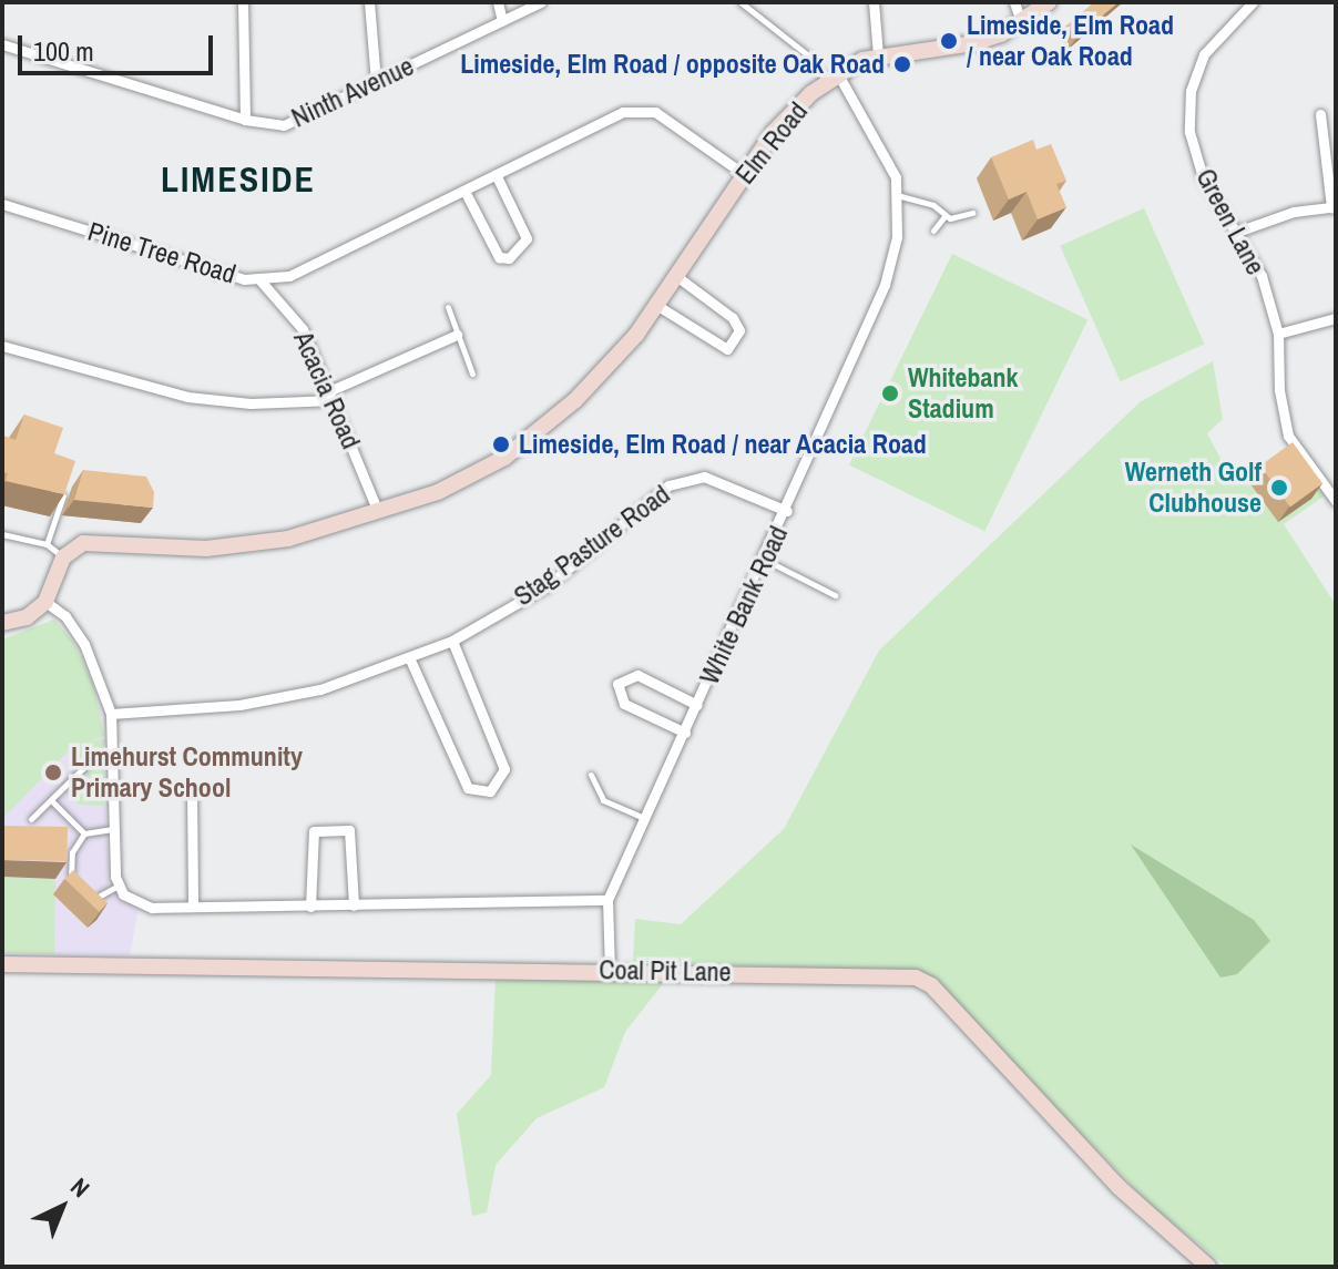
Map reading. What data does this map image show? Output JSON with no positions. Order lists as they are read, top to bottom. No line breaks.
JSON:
{"streets":{"street":["Ninth Avenue","Elm Road","Green Lane","Pine Tree Road","Acacia Road","Stag Pasture Road","White Bank Road","Coal Pit Lane"]},"crossings":[["Elm Road","Pine Tree Road"],["Elm Road","Acacia Road"],["Elm Road","White Bank Road"],["Pine Tree Road","Acacia Road"],["Stag Pasture Road","White Bank Road"]],"districts":["LIMESIDE"],"places":["Limeside, Elm Road / near Oak Road","Limeside, Elm Road / opposite Oak Road","Whitebank Stadium","Limeside, Elm Road / near Acacia Road","Werneth Golf Clubhouse","Limehurst Community Primary School"],"scale_bar":"100 m","north":"top right"}
